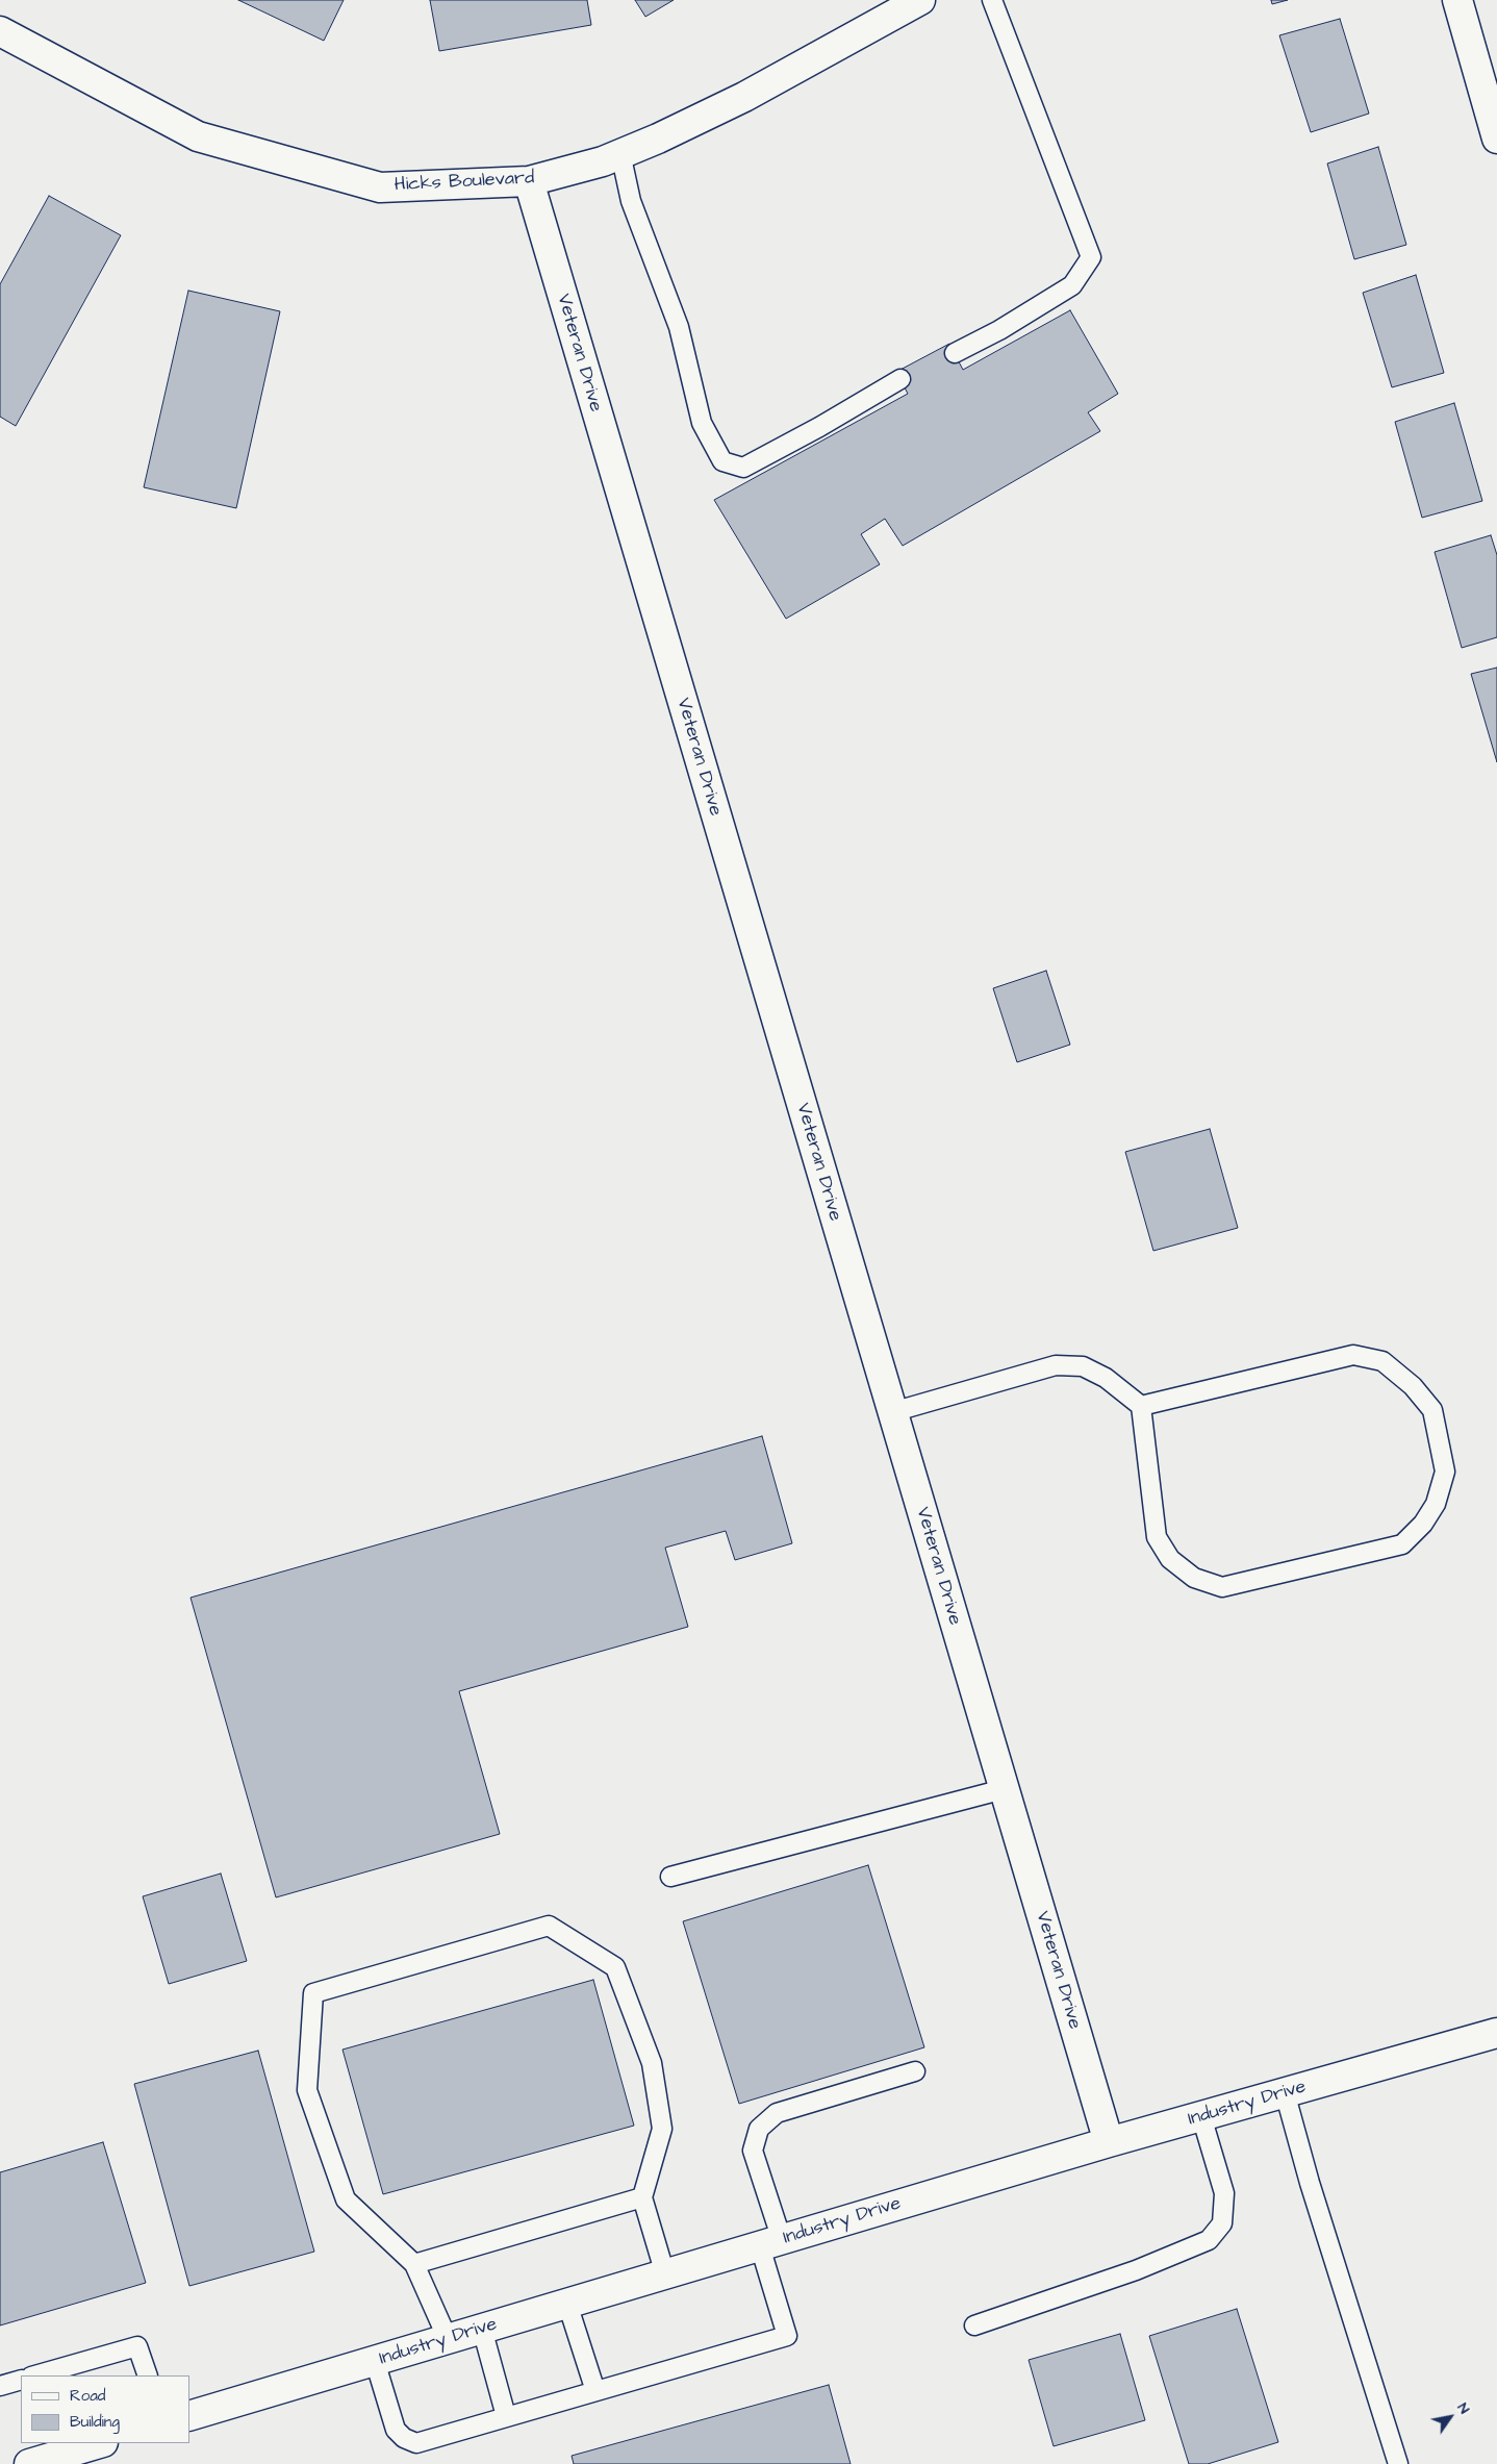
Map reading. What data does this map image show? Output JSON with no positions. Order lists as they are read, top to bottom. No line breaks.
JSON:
{"streets":{"street":["Hicks Boulevard","Veteran Drive","Industry Drive"]},"crossings":[["Hicks Boulevard","Veteran Drive"],["Veteran Drive","Industry Drive"]],"legend":["Road","Building"],"north":"top right"}
